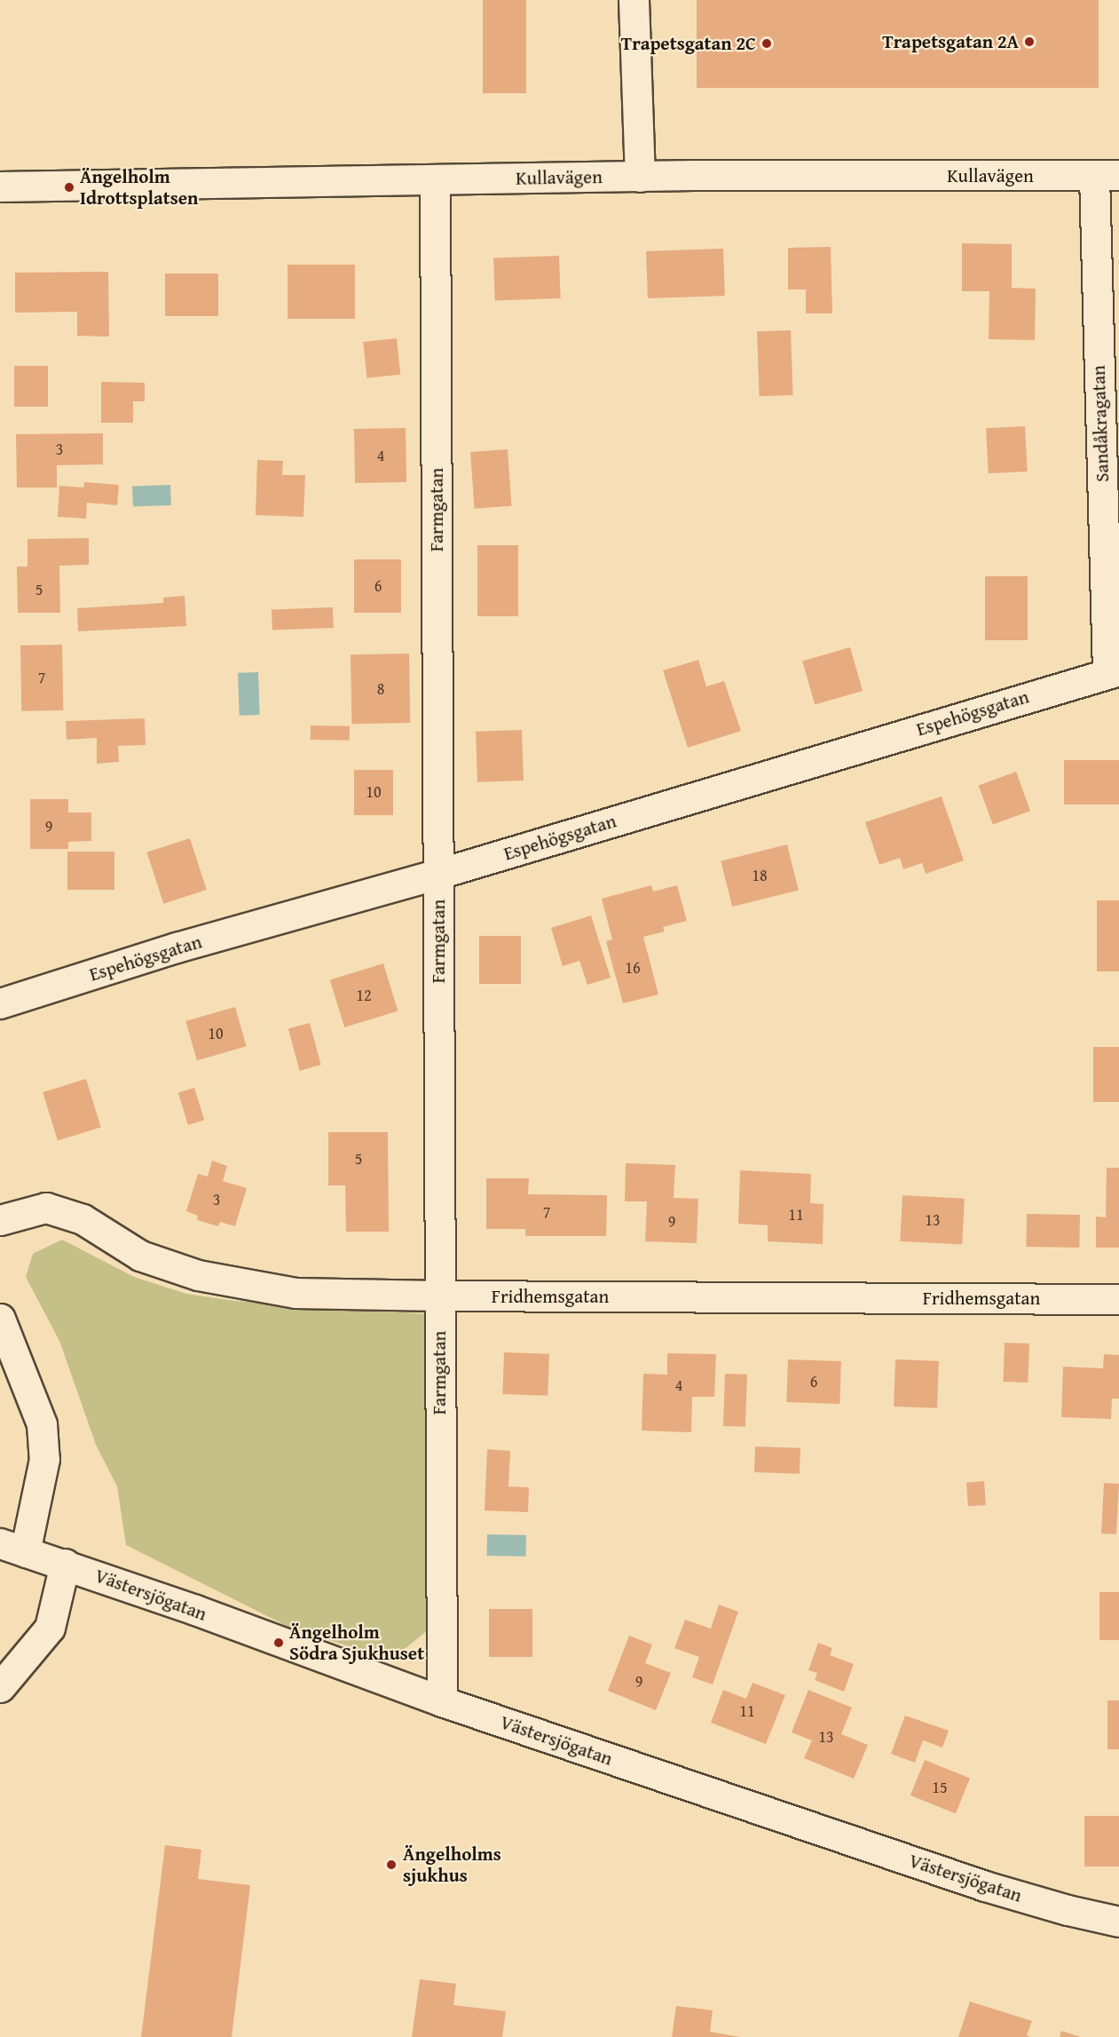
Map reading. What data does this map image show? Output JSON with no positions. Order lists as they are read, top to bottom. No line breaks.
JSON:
{"streets":{"street":["Kullavägen","Sandåkragatan","Farmgatan","Espehögsgatan","Fridhemsgatan","Västersjögatan"]},"crossings":[["Kullavägen","Sandåkragatan"],["Kullavägen","Farmgatan"],["Sandåkragatan","Espehögsgatan"],["Farmgatan","Espehögsgatan"],["Farmgatan","Fridhemsgatan"],["Farmgatan","Västersjögatan"]],"places":["Trapetsgatan 2A","Trapetsgatan 2C","Ängelholm Idrottsplatsen","Ängelholm Södra Sjukhuset","Ängelholms sjukhus"],"house_numbers":["3","4","6","5","7","8","10","9","18","16","12","10","5","3","7","11","13","9","6","4","9","11","13","15"]}
